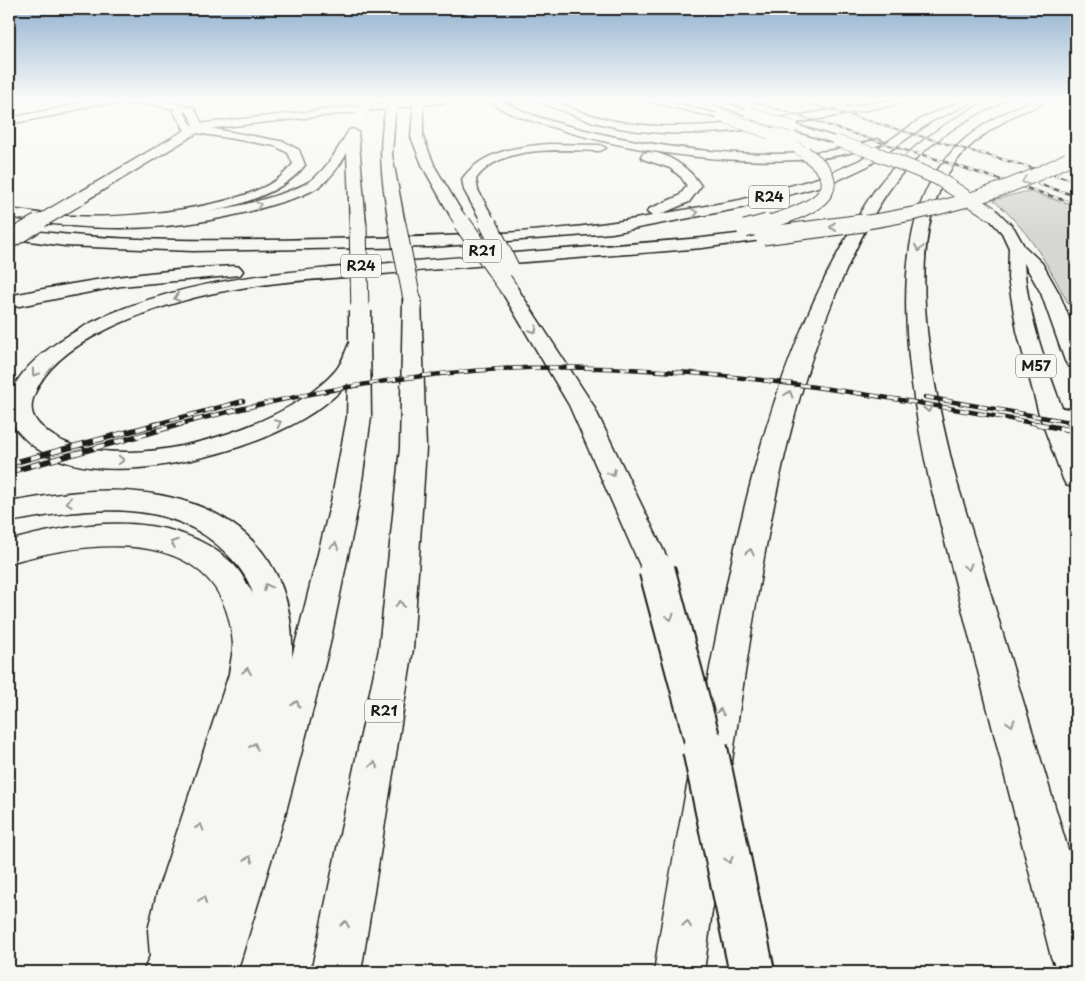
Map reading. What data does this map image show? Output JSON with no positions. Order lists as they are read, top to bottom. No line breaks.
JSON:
{"streets":{"main road":["R24","R21","M57"]}}
